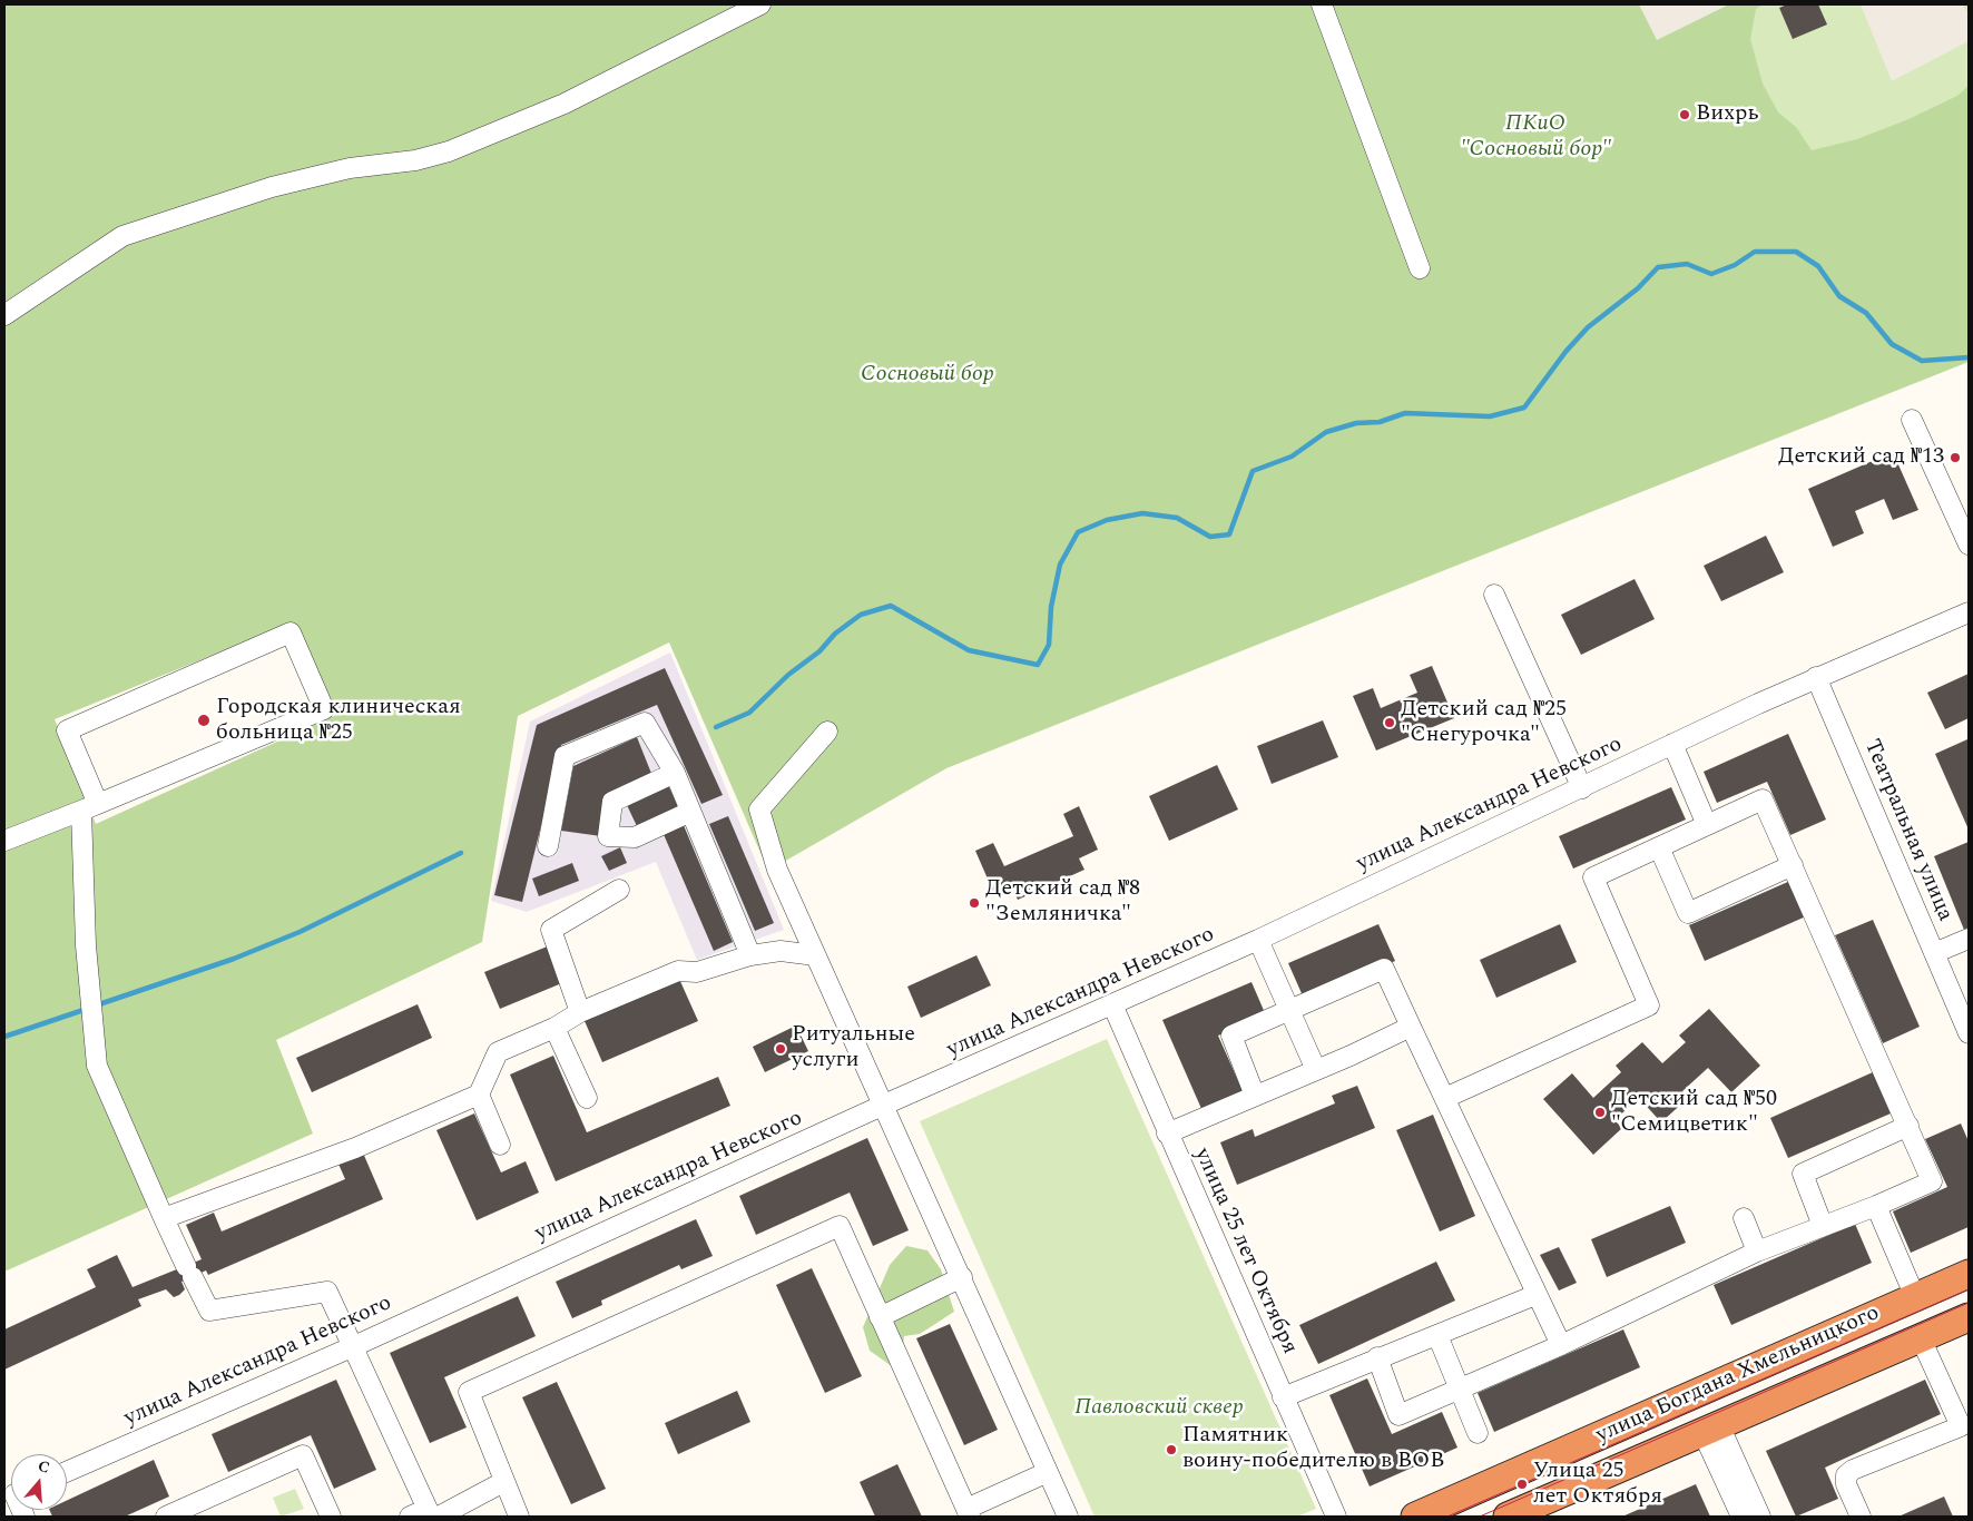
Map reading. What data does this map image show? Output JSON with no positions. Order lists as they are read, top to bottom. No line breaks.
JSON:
{"streets":{"highway":["улица Богдана Хмельницкого"],"street":["улица Александра Невского","Театральная улица","улица 25 лет Октября"]},"crossings":[["улица Александра Невского","Театральная улица"],["улица Александра Невского","улица 25 лет Октября"]],"parks":["ПКиО \"Сосновый бор\"","Сосновый бор","Павловский сквер"],"places":["Вихрь","Детский сад №13","Городская клиническая больница №25","Детский сад №25 \"Снегурочка\"","Детский сад №8 \"Земляничка\"","Ритуальные услуги","Детский сад №50 \"Семицветик\"","Памятник воину-победителю в ВОВ","Улица 25 лет Октября"],"north":"top"}
